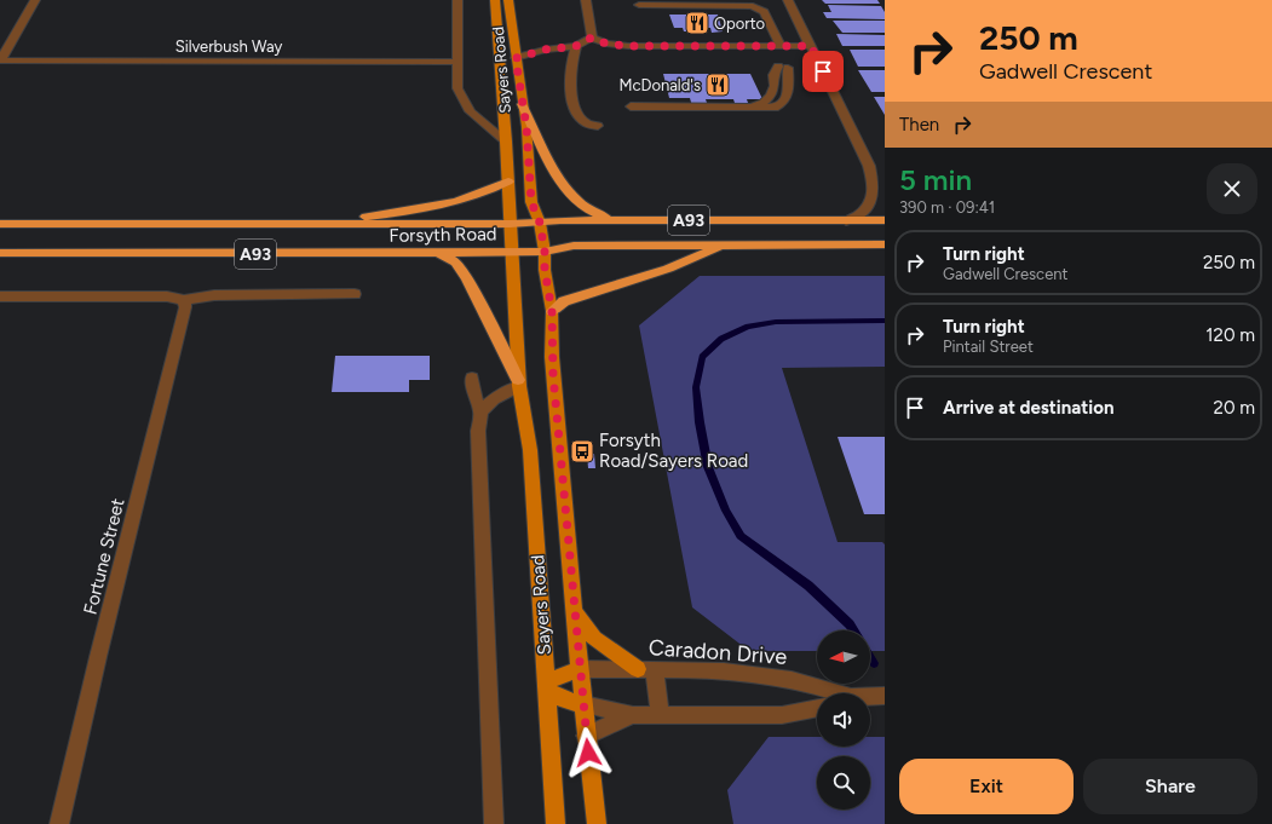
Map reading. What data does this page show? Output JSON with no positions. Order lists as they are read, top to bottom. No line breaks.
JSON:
{"streets":{"highway":["A93","Forsyth Road"],"main road":["Sayers Road"],"street":["Silverbush Way","Fortune Street","Caradon Drive"]},"crossings":[["Silverbush Way","Sayers Road"],["Sayers Road","Forsyth Road"],["Sayers Road","Caradon Drive"]],"places":{"restaurant":["Oporto","McDonald's"],"bus stop":["Forsyth Road/Sayers Road"]},"north":"left","page":{"turn":["250 m","Gadwell Crescent"],"then":"Then","heading":["5 min","390 m · 09:41"],"list":[{"name":"Turn right","note":"Gadwell Crescent","value":"250 m"},{"name":"Turn right","note":"Pintail Street","value":"120 m"},{"name":"Arrive at destination","value":"20 m"}],"buttons":["Exit","Share"]}}
